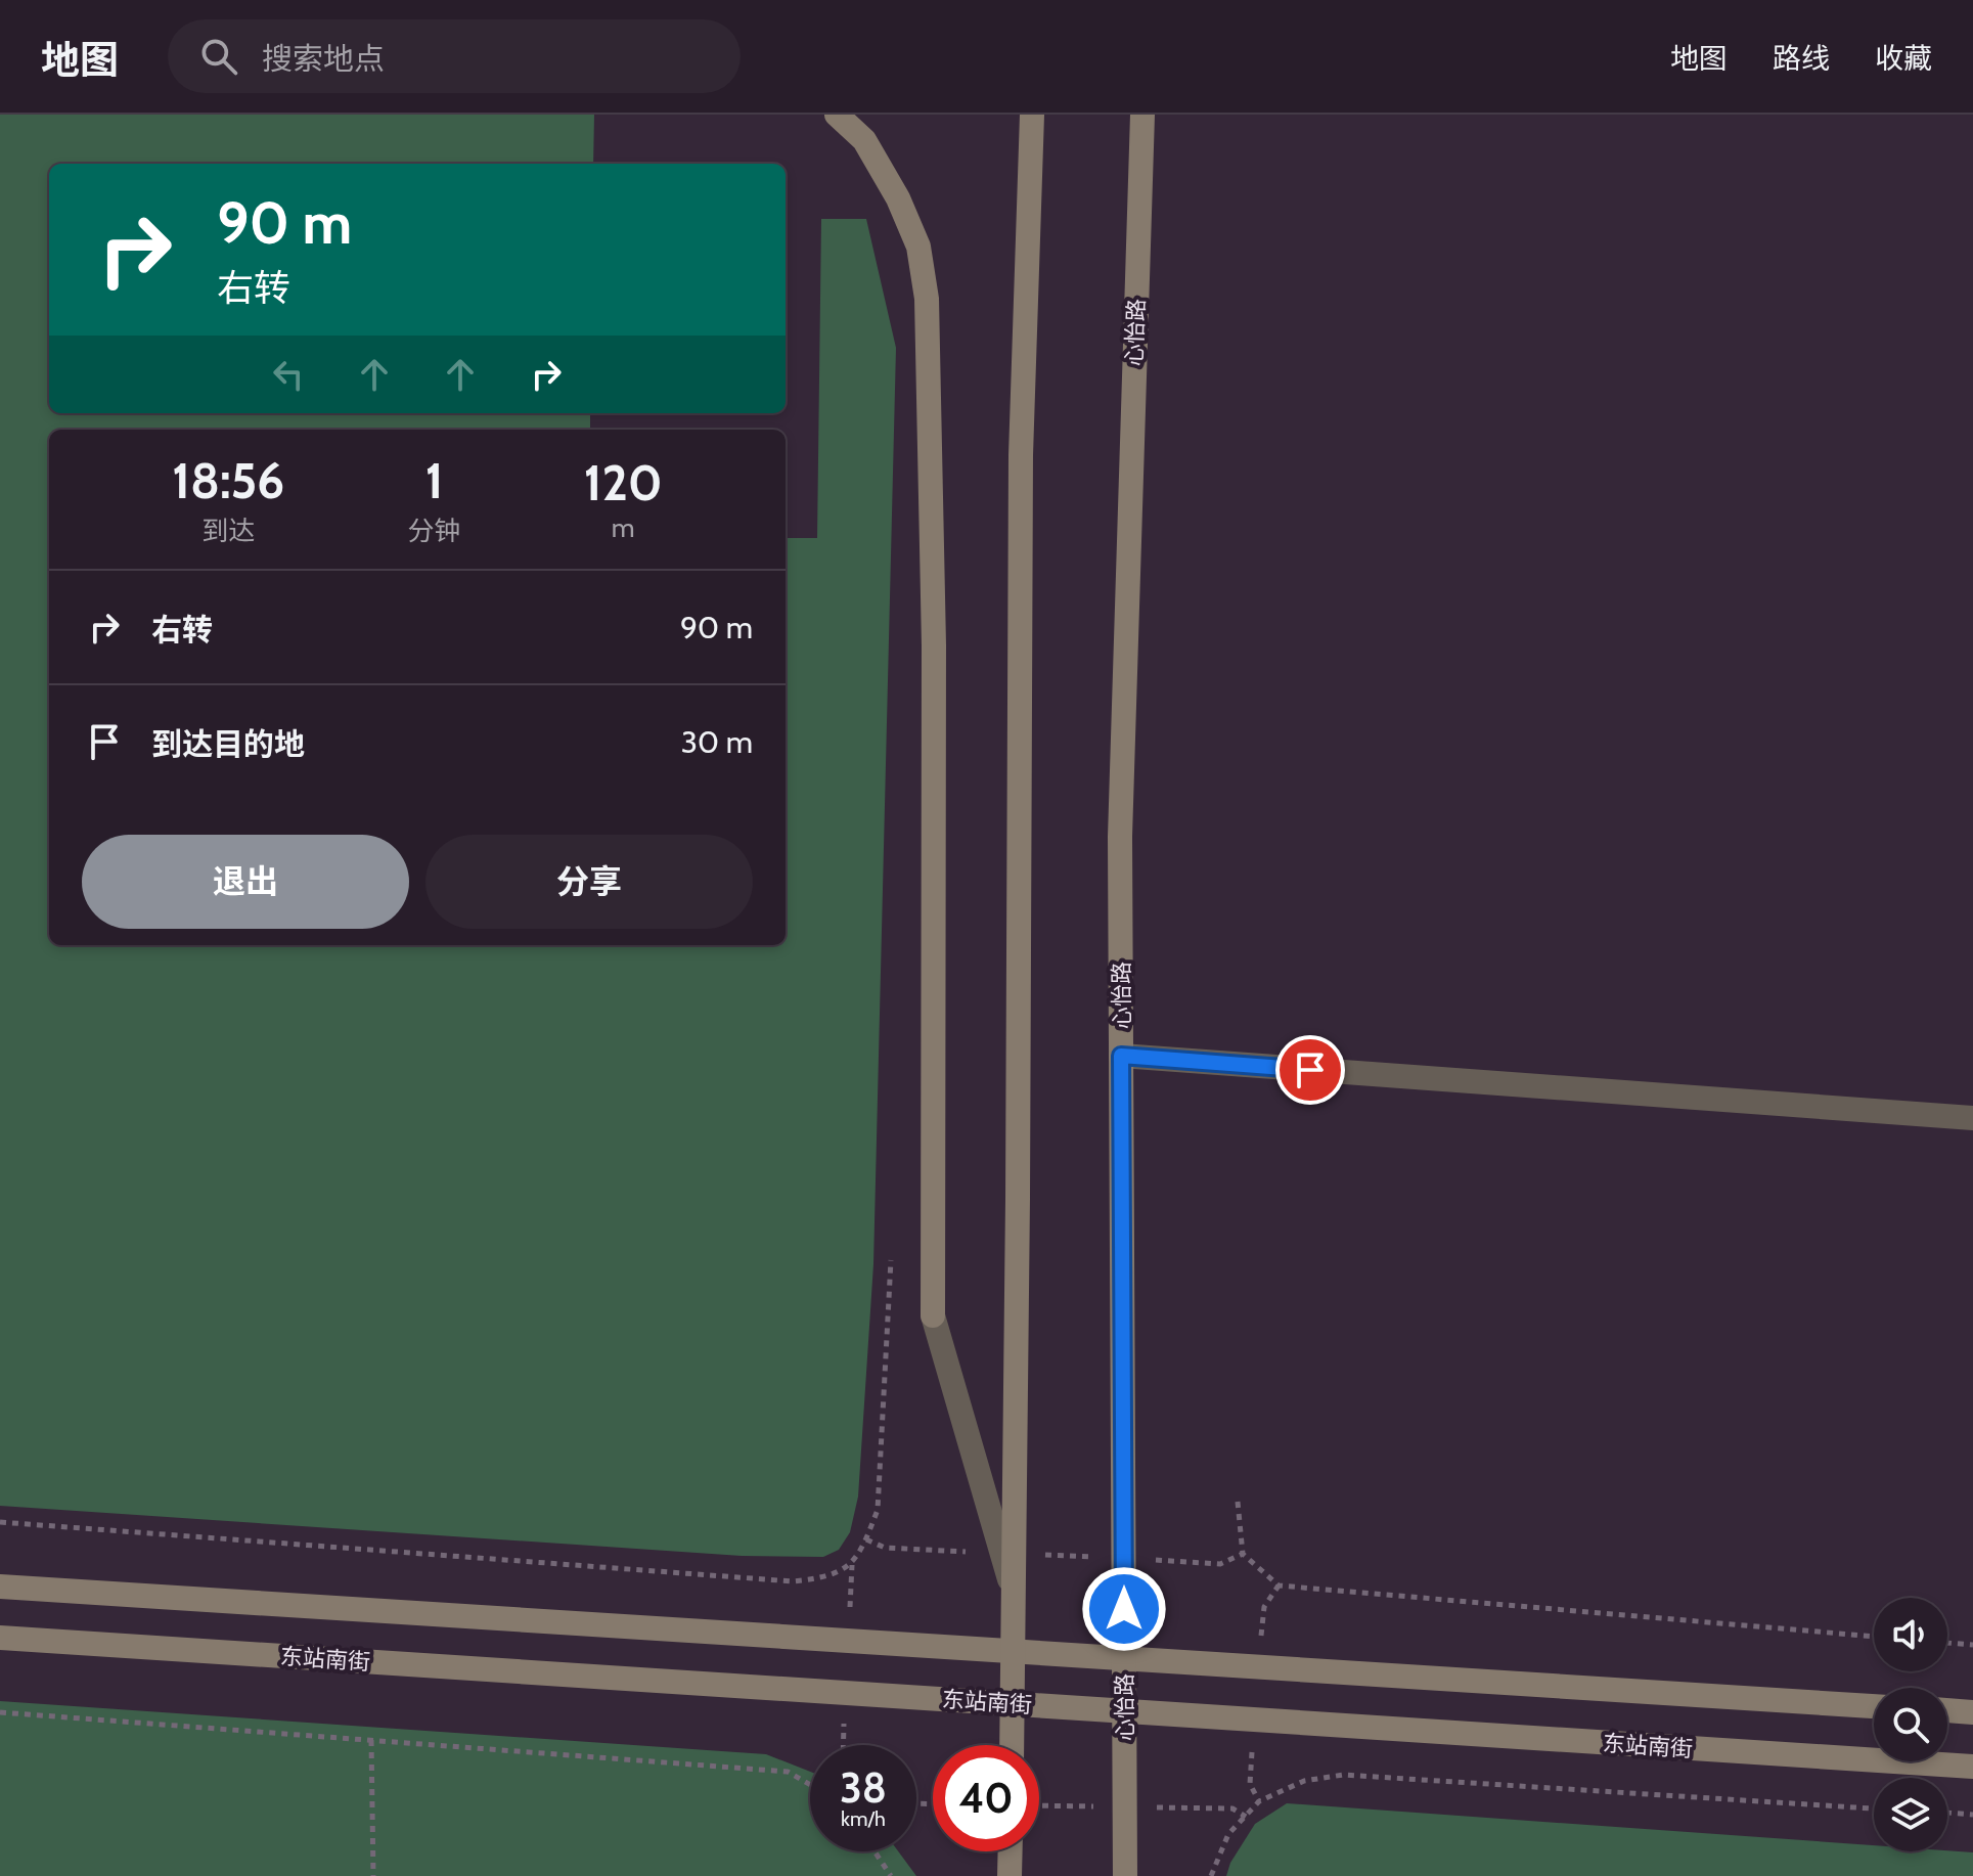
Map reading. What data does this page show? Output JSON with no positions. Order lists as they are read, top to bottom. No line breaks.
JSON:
{"streets":{"street":["心怡路","东站南街"]},"crossings":[["心怡路","东站南街"]],"page":{"header":"地图","search":"搜索地点","nav":["地图","路线","收藏"],"turn":["90 m","右转"],"eta":["18:56","到达","1","分钟","120","m"],"list":[{"name":"右转","value":"90 m"},{"name":"到达目的地","value":"30 m"}],"buttons":["退出","分享"],"speed":"38 km/h","limit":"40"}}
